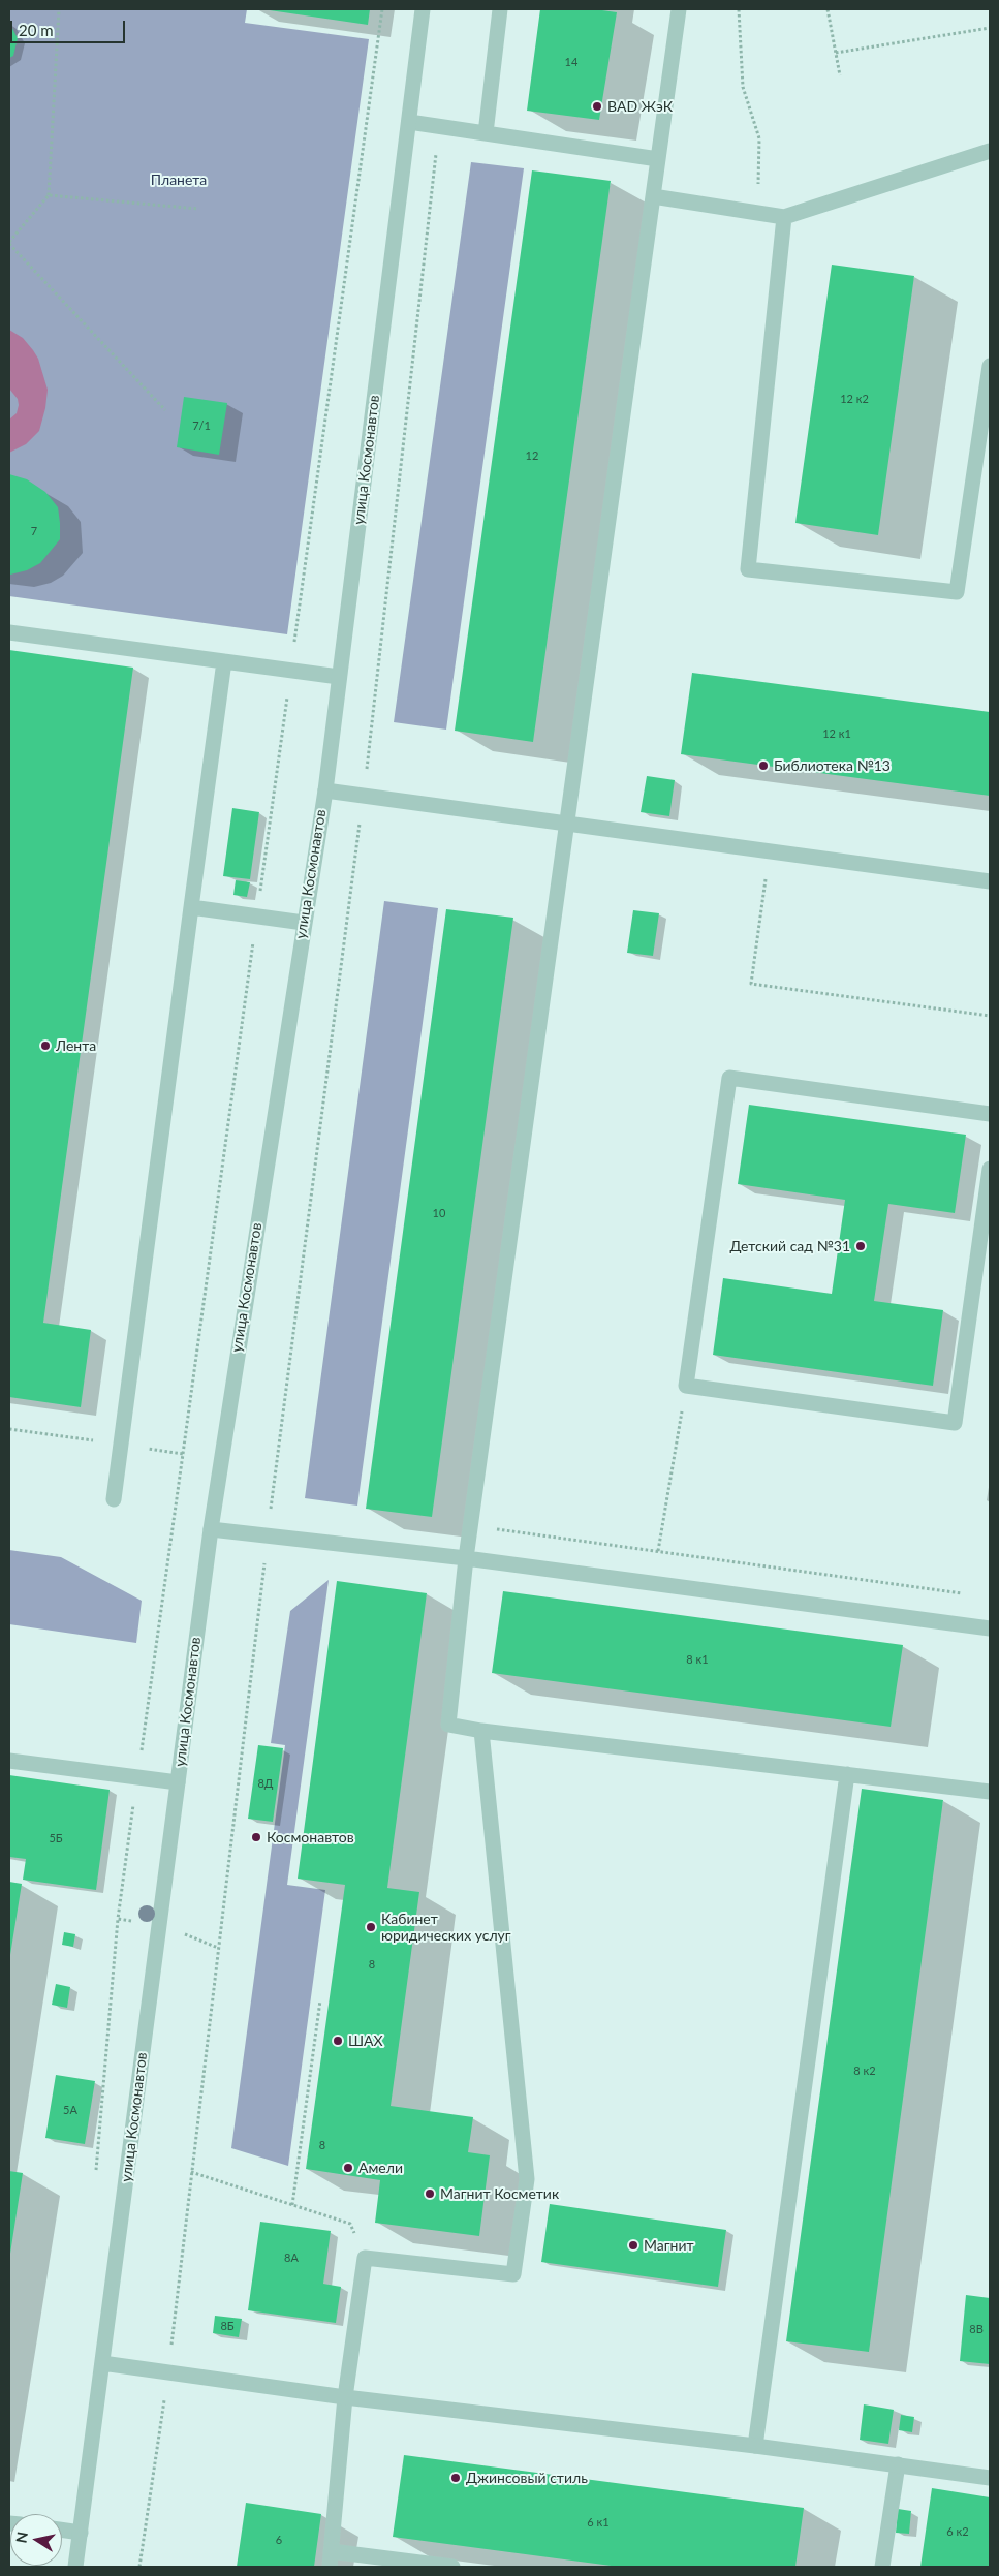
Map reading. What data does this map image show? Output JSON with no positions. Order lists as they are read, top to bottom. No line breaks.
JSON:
{"streets":{"street":["улица Космонавтов"]},"parks":["Планета"],"places":["BAD ЖэК","Библиотека №13","Лента","Детский сад №31","Космонавтов","Кабинет юридических услуг","ШАХ","Амели","Магнит Косметик","Магнит","Джинсовый стиль"],"house_numbers":["14","12 к2","7/1","12","7","12 к1","10","8 к1","8Д","5Б","8","8 к2","5А","8","8А","8Б","8В","6 к1","6 к2","6"],"scale_bar":"20 m","north":"left"}
